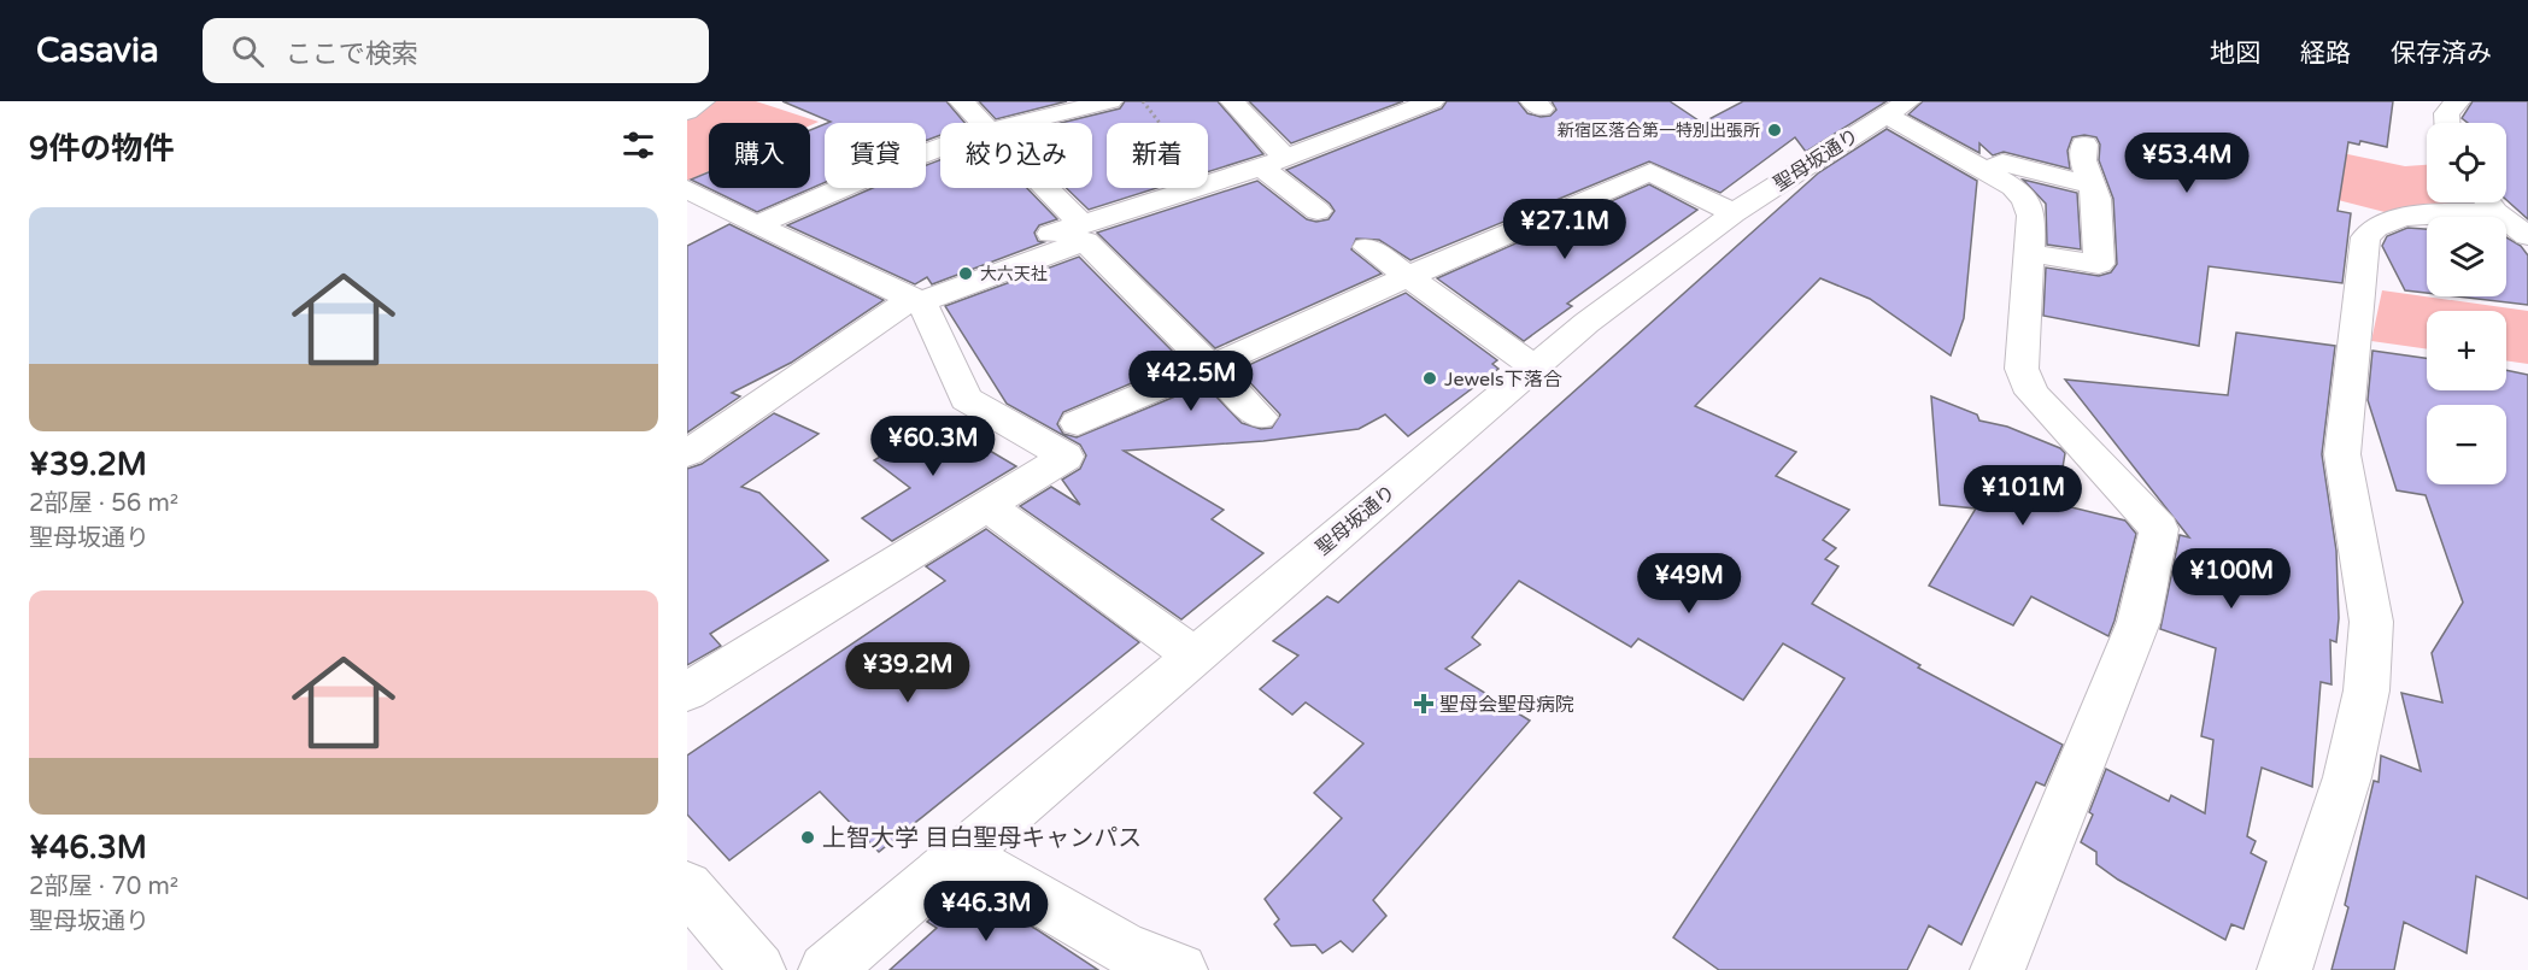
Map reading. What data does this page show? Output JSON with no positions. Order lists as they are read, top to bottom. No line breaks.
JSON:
{"streets":{"street":["聖母坂通り"]},"places":{"other":["新宿区落合第一特別出張所","大六天社","Jewels下落合","上智大学 目白聖母キャンパス"],"health":["聖母会聖母病院"]},"page":{"header":"Casavia","search":"ここで検索","nav":["地図","経路","保存済み"],"heading":"9件の物件","map_buttons":["+","−"],"chip":["購入","賃貸","絞り込み","新着"],"price":["¥53.4M","¥27.1M","¥42.5M","¥60.3M","¥101M","¥100M","¥49M","¥39.2M","¥46.3M"],"list":[{"name":"¥39.2M","note":"2部屋 · 56 m² · 聖母坂通り"},{"name":"¥46.3M","note":"2部屋 · 70 m² · 聖母坂通り"}]}}
